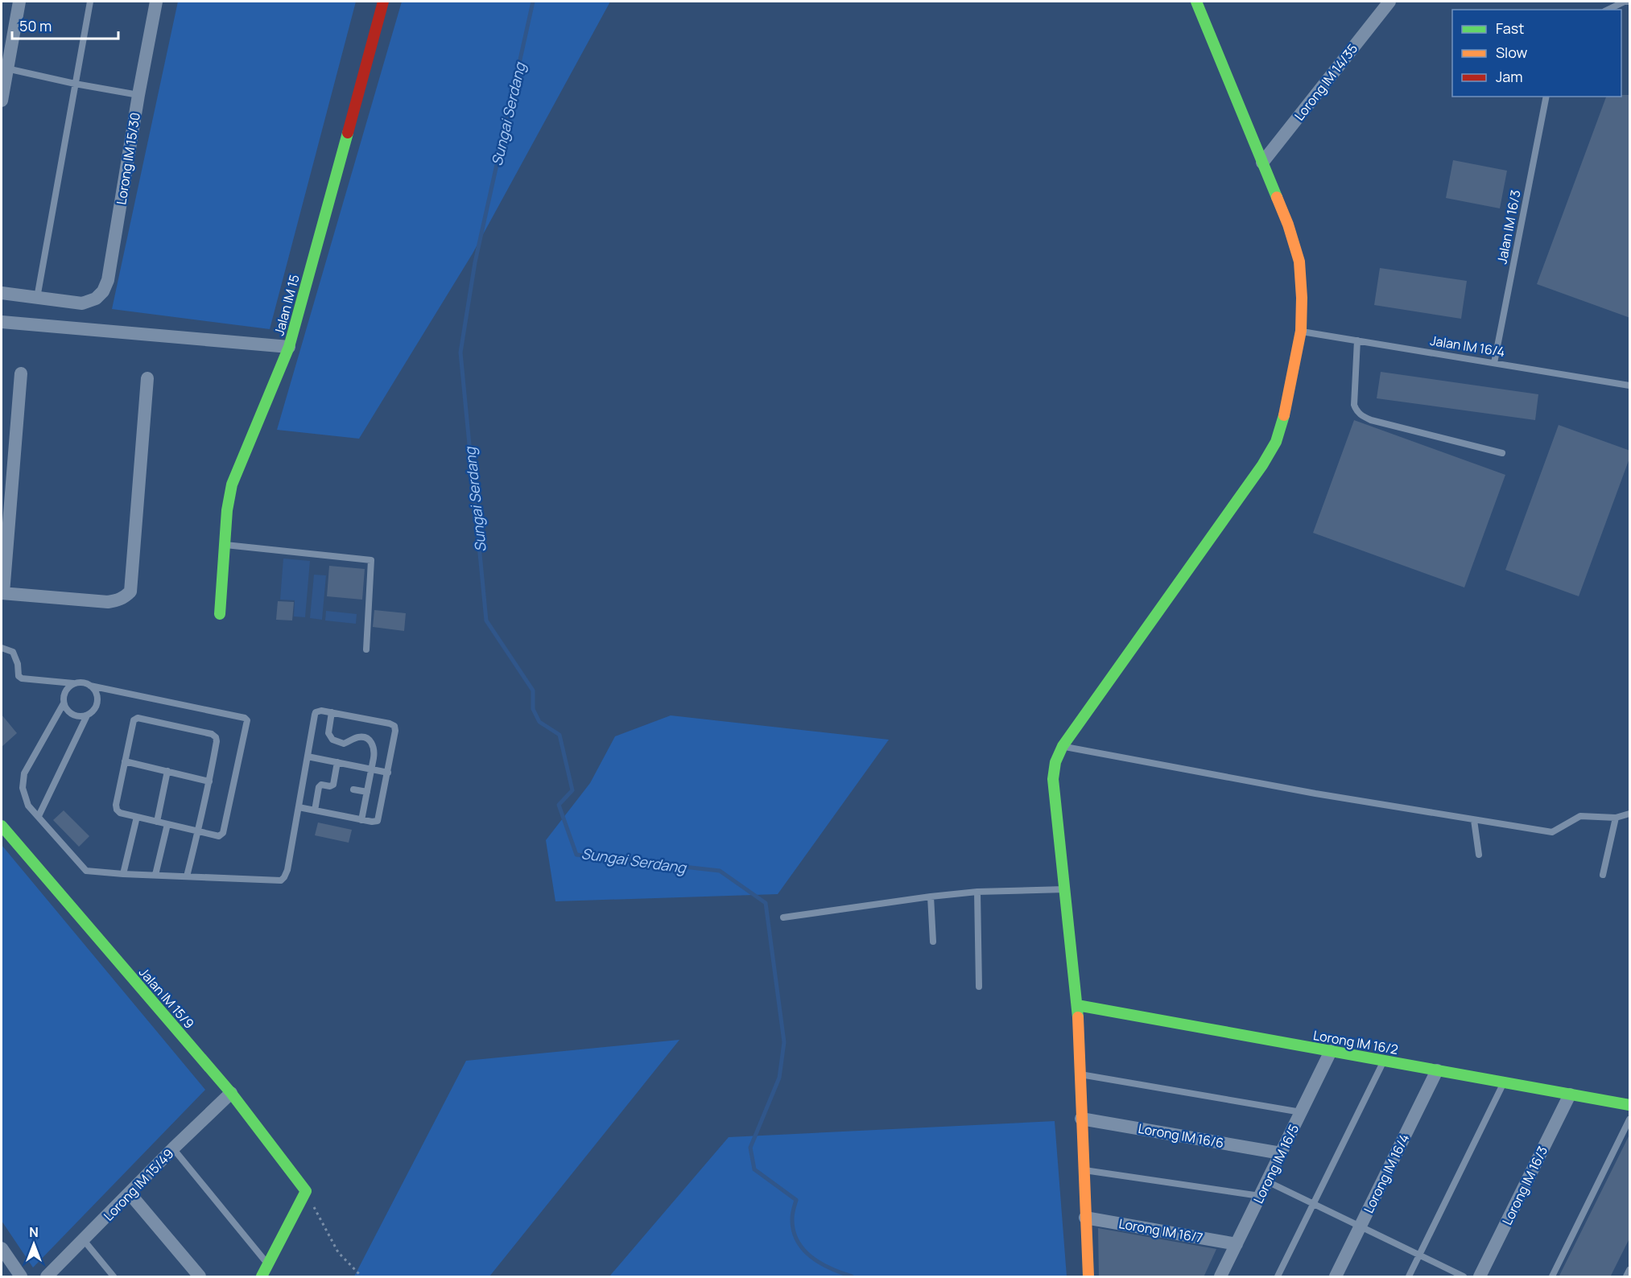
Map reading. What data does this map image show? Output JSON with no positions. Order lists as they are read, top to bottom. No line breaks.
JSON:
{"streets":{"street":["Lorong IM 14/35","Lorong IM 15/30","Jalan IM 15","Jalan IM 15/9","Lorong IM 16/2","Lorong IM 16/6","Lorong IM 16/5","Lorong IM 16/4","Lorong IM 15/49","Lorong IM 16/3","Lorong IM 16/7"],"lane":["Jalan IM 16/3","Jalan IM 16/4"]},"crossings":[["Jalan IM 16/3","Jalan IM 16/4"],["Jalan IM 15/9","Lorong IM 15/49"],["Lorong IM 16/2","Lorong IM 16/5"],["Lorong IM 16/2","Lorong IM 16/4"],["Lorong IM 16/2","Lorong IM 16/3"],["Lorong IM 16/6","Lorong IM 16/5"],["Lorong IM 16/5","Lorong IM 16/7"]],"water":["Sungai Serdang"],"legend":["Fast","Slow","Jam"],"scale_bar":"50 m","north":"top"}
